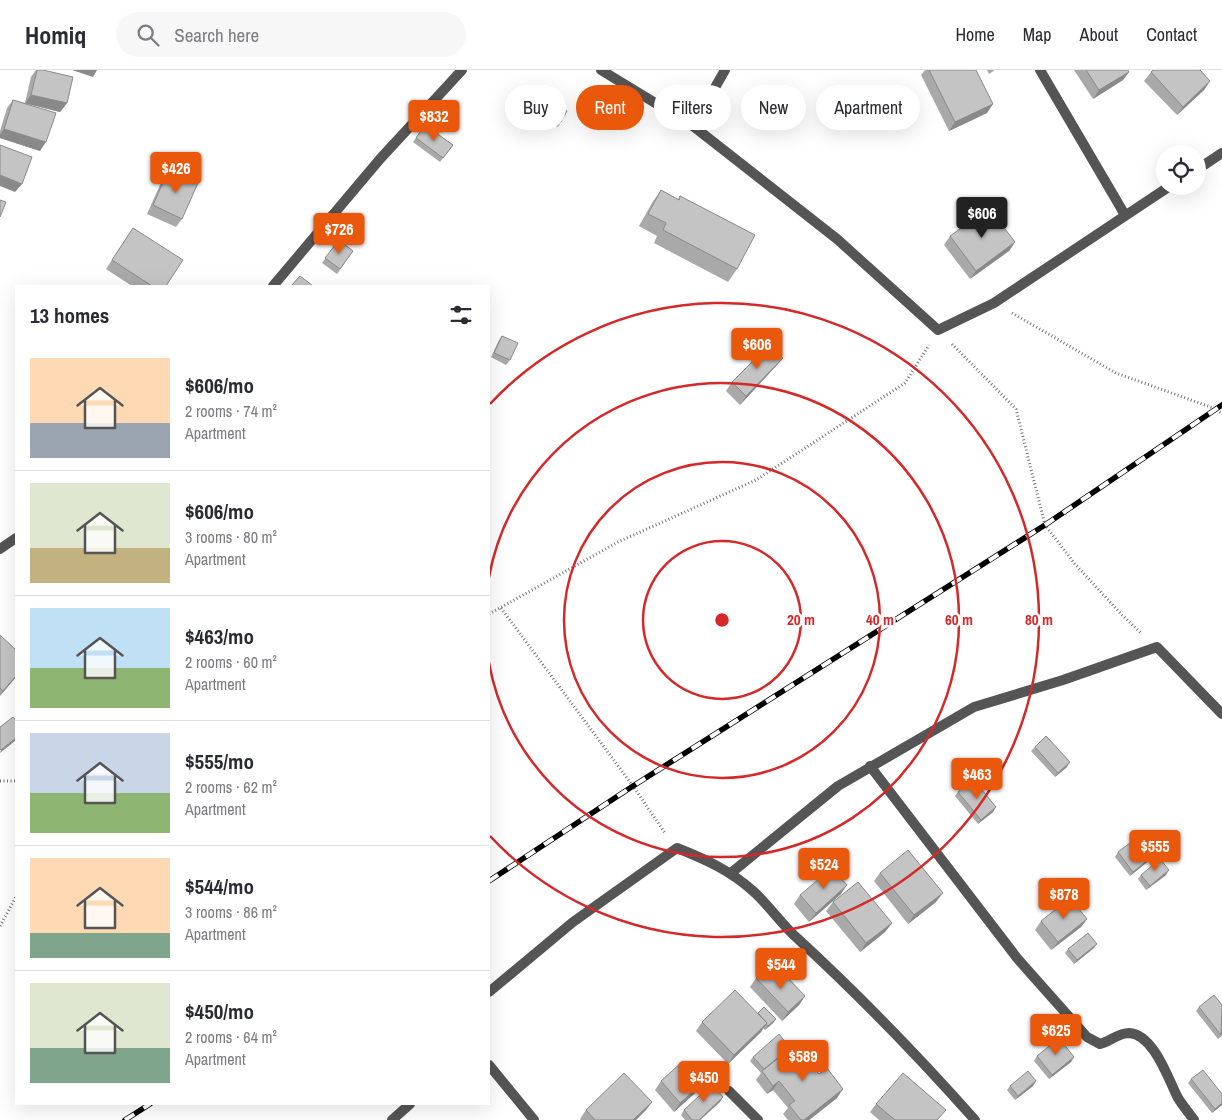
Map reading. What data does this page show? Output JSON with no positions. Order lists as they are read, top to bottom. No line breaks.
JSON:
{"page":{"header":"Homiq","search":"Search here","nav":["Home","Map","About","Contact"],"chip":["Buy","Rent","Filters","New","Apartment"],"price":["$832","$426","$606","$726","$606","$463","$555","$524","$878","$544","$625","$589","$450"],"heading":"13 homes","list":[{"name":"$606/mo","note":"2 rooms · 74 m² · Apartment"},{"name":"$606/mo","note":"3 rooms · 80 m² · Apartment"},{"name":"$463/mo","note":"2 rooms · 60 m² · Apartment"},{"name":"$555/mo","note":"2 rooms · 62 m² · Apartment"},{"name":"$544/mo","note":"3 rooms · 86 m² · Apartment"},{"name":"$450/mo","note":"2 rooms · 64 m² · Apartment"}]},"rings":["20 m","40 m","60 m","80 m"]}
